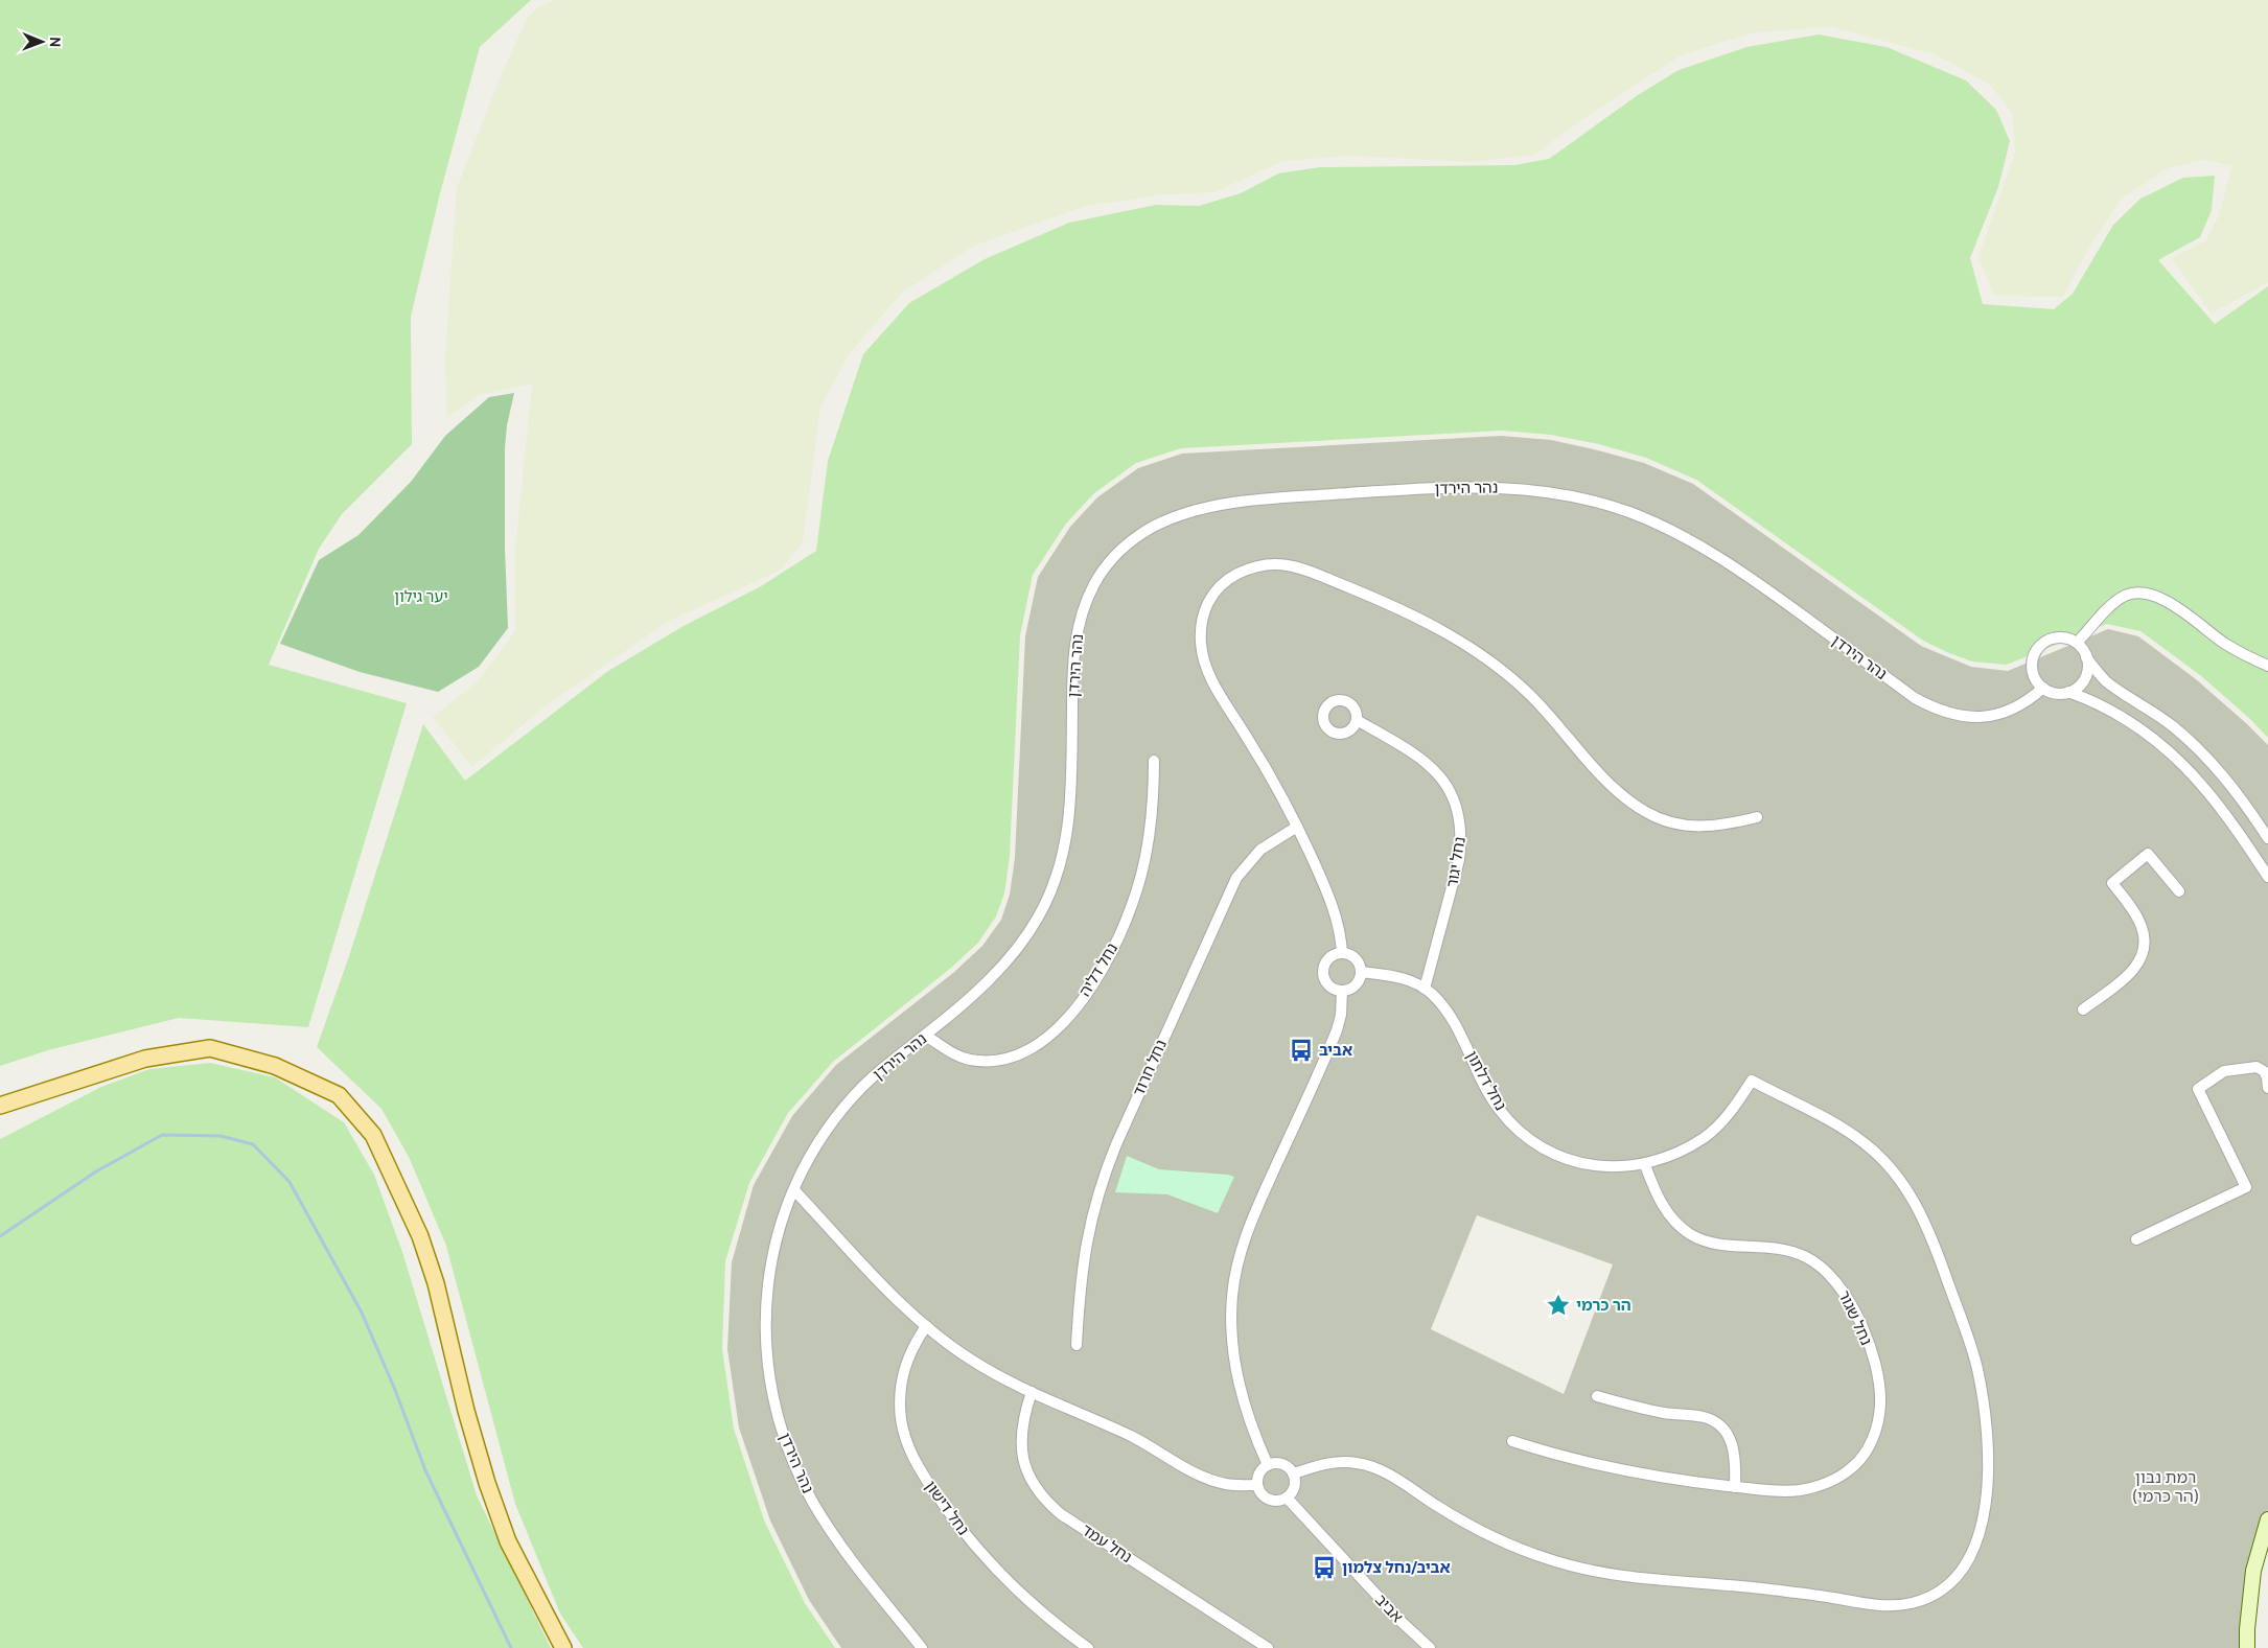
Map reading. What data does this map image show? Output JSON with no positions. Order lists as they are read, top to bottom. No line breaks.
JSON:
{"streets":{"street":["נהר הירדן","נחל יגור","נחל דליה","נחל חרוד","נחל דלתון","נחל שגור","נחל דישון","נחל עמד","אביב"]},"crossings":[["נהר הירדן","נחל דליה"],["נחל יגור","נחל דלתון"],["נחל דלתון","נחל שגור"],["נחל דלתון","אביב"]],"districts":["רמת נבון (הר כרמי)"],"parks":["יער גילון"],"places":{"bus stop":["אביב","אביב/נחל צלמון"],"place":["הר כרמי"]},"north":"right"}
